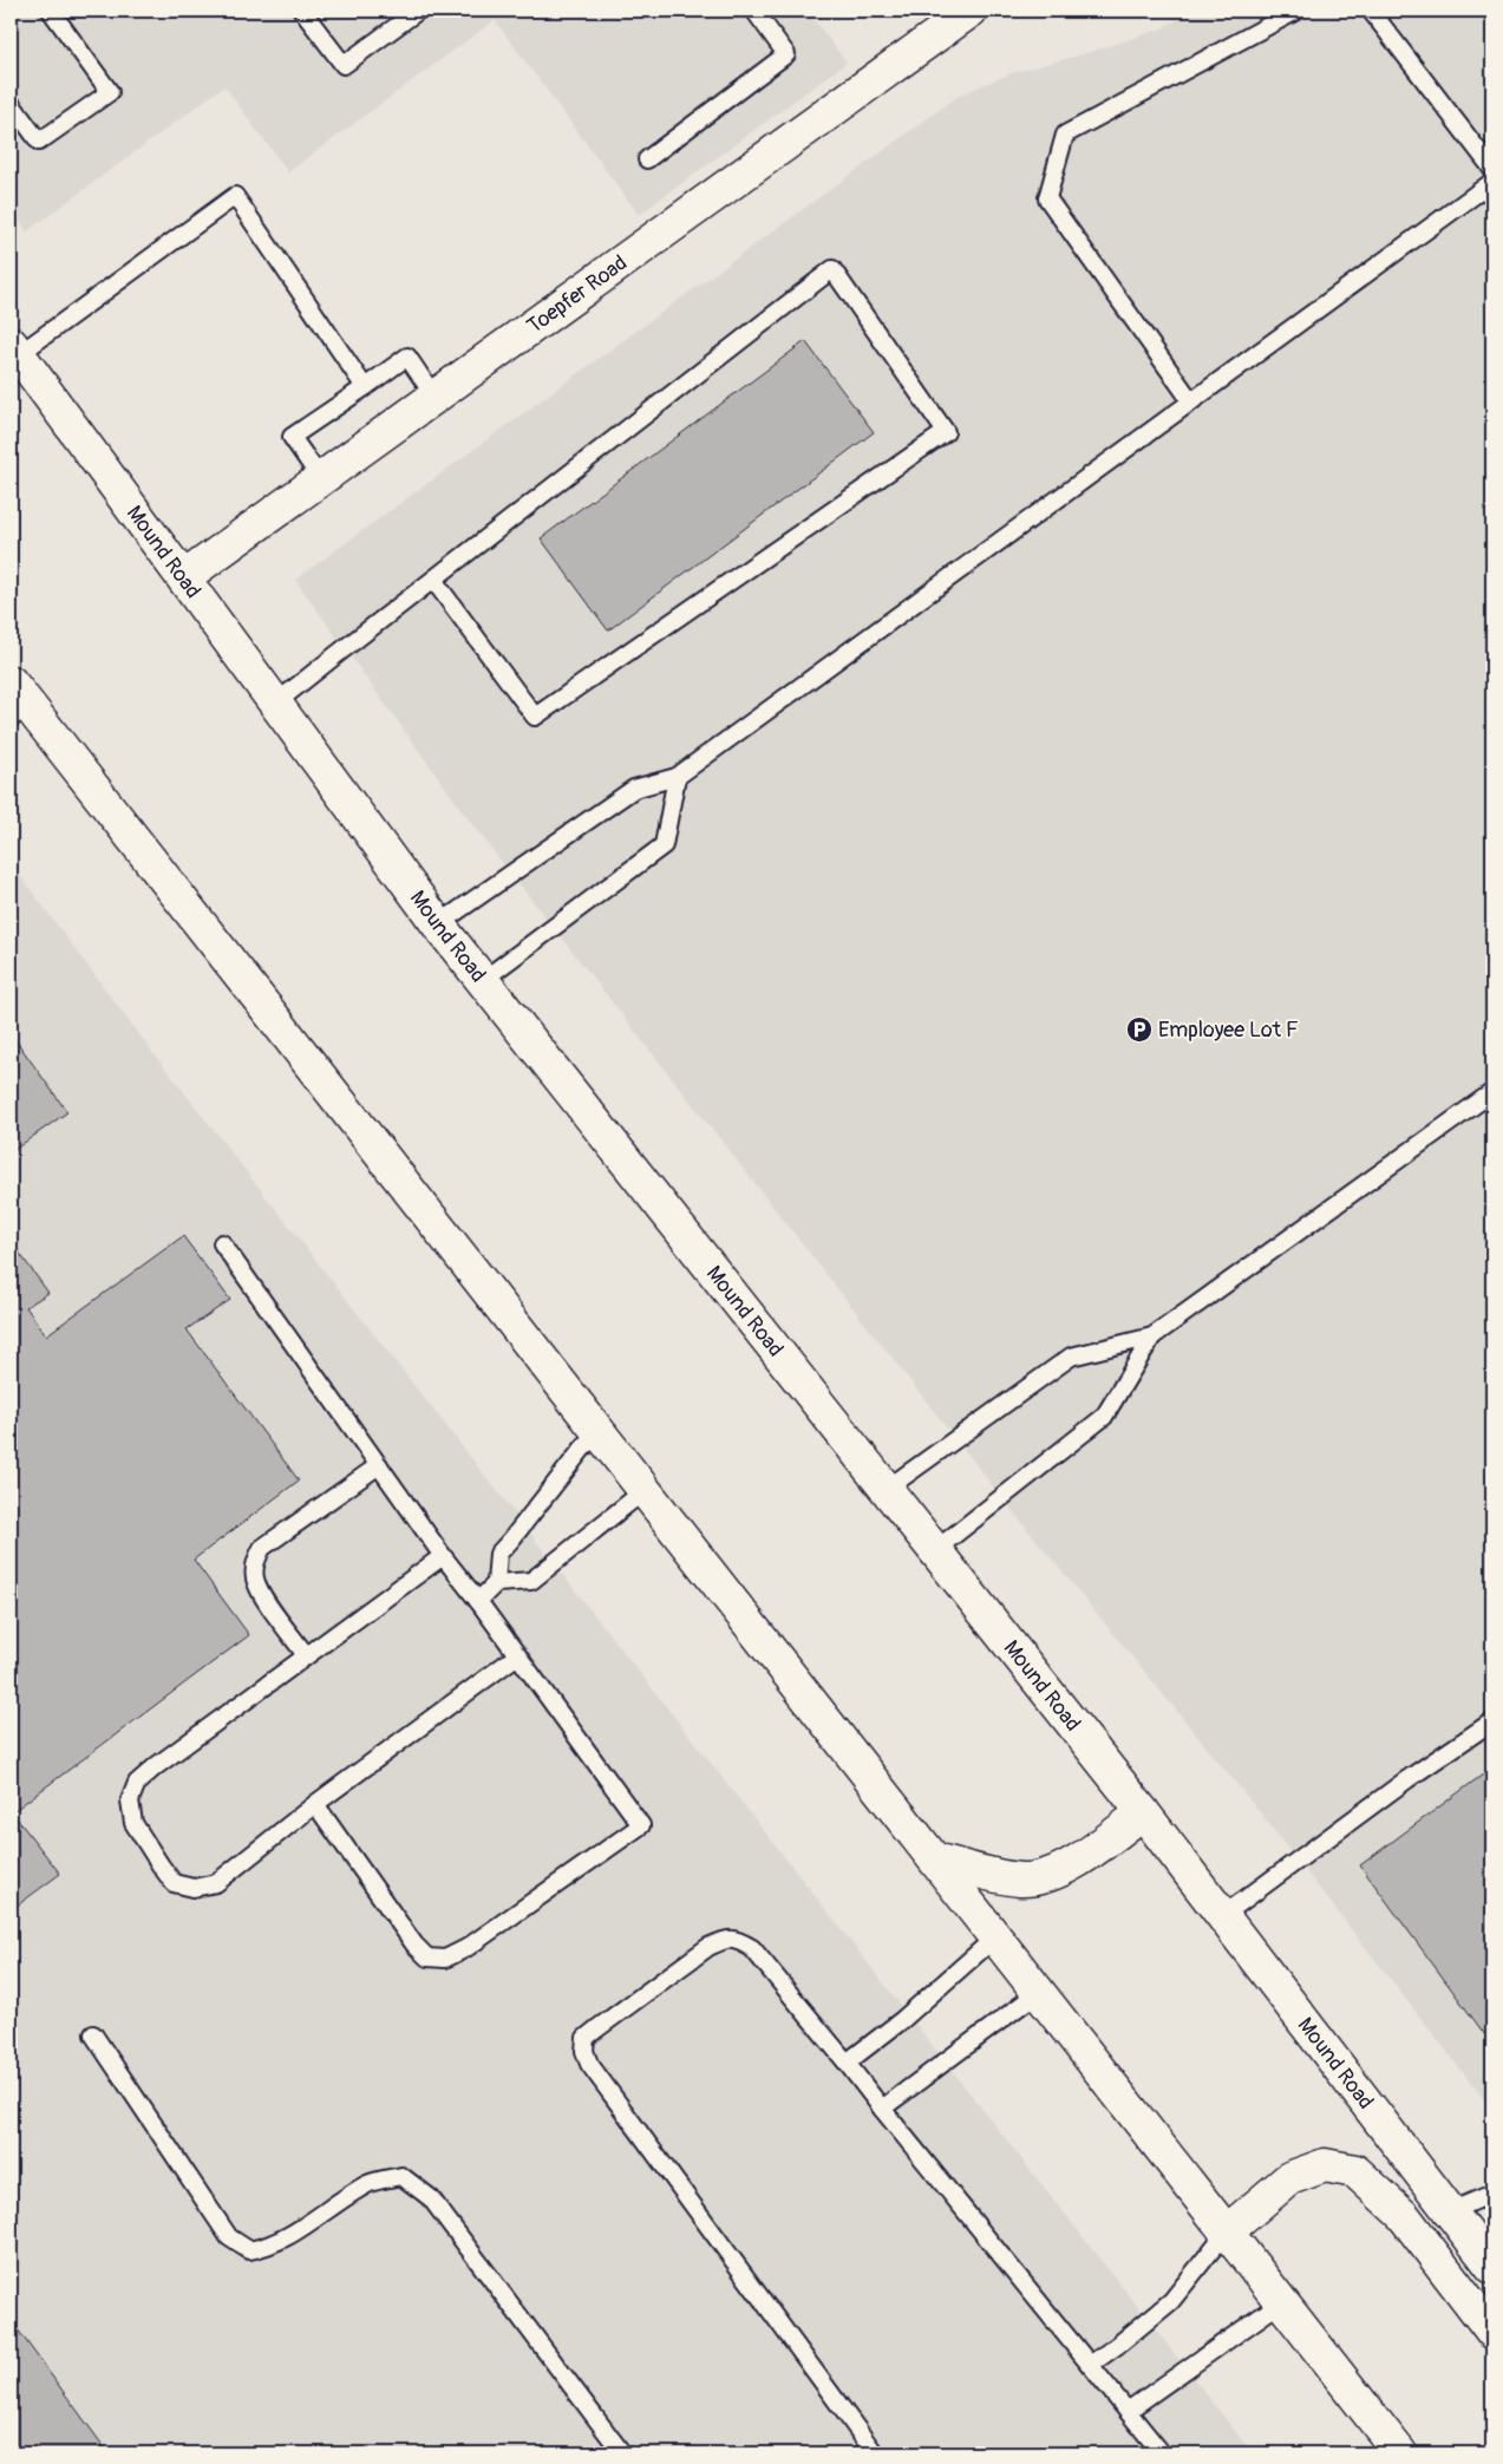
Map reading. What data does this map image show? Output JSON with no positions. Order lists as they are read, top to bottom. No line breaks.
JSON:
{"streets":{"main road":["Toepfer Road","Mound Road"]},"crossings":[["Toepfer Road","Mound Road"]],"places":{"parking":["Employee Lot F"]}}
